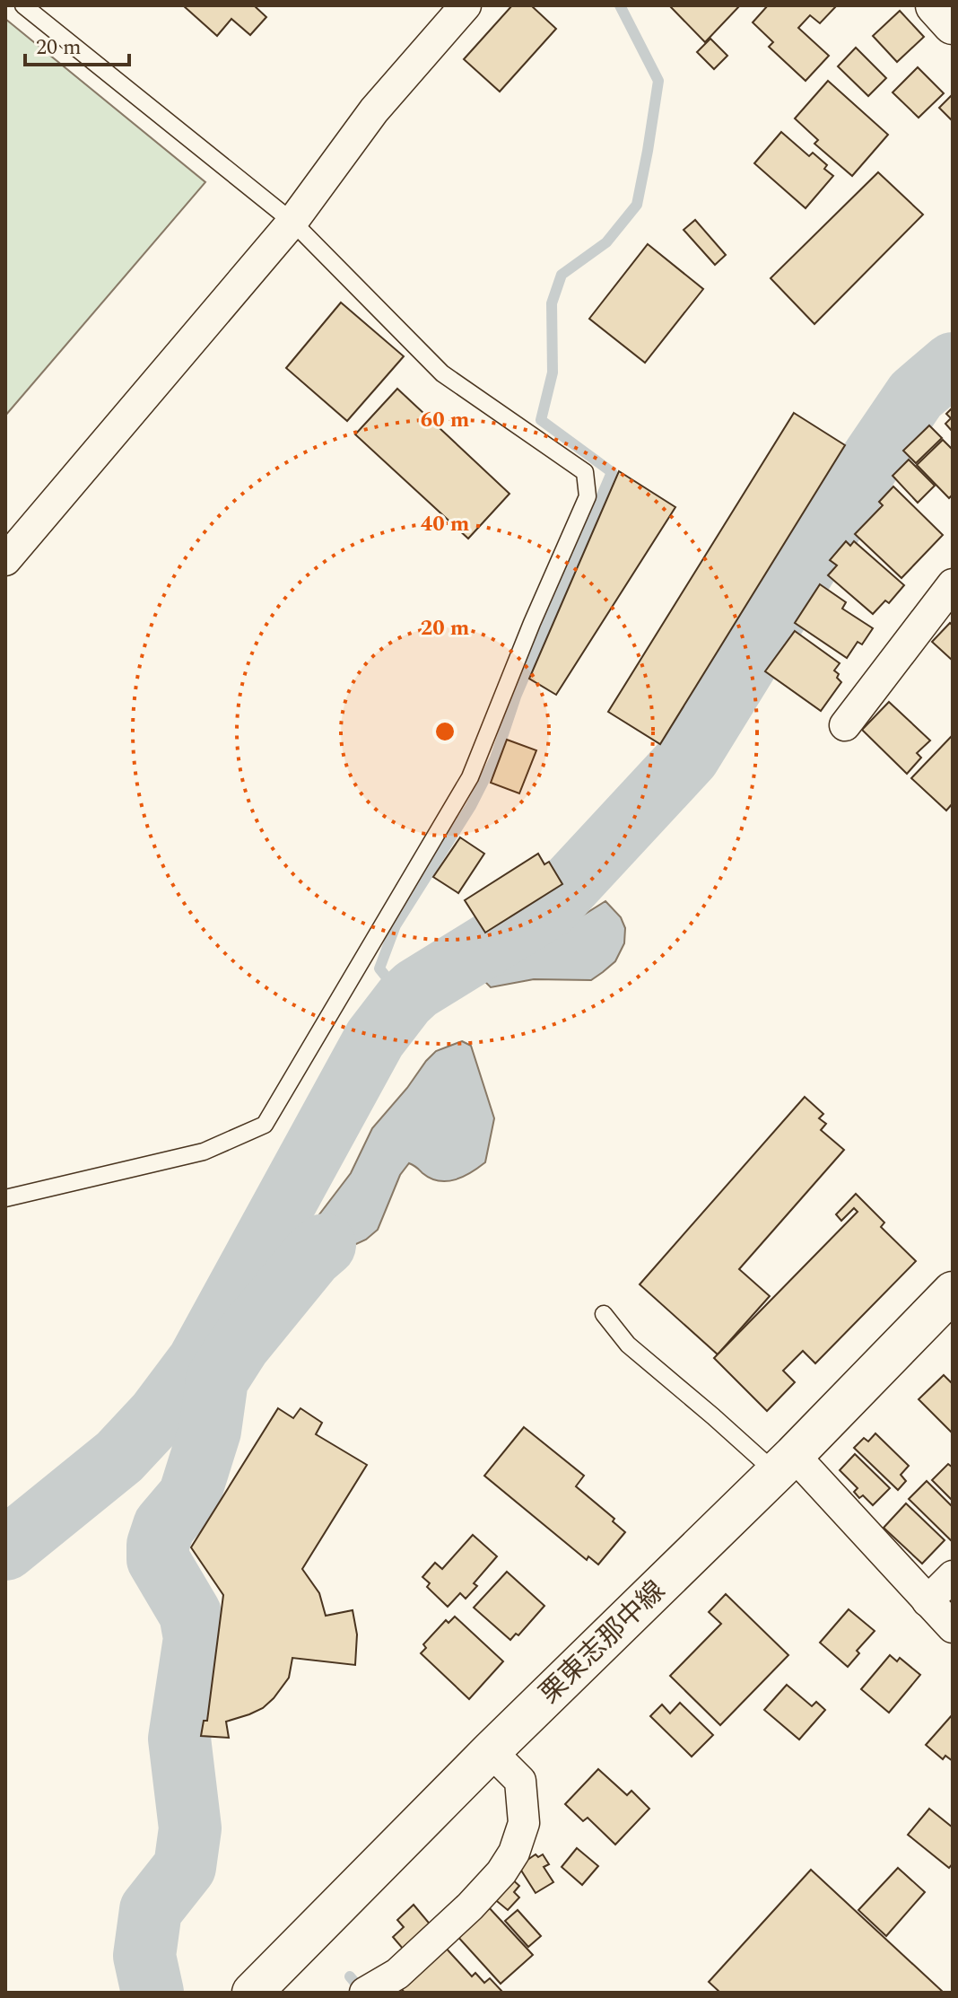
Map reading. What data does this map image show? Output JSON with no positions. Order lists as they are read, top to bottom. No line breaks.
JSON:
{"streets":{"main road":["栗東志那中線"]},"scale_bar":"20 m","rings":["60 m","40 m","20 m"]}
